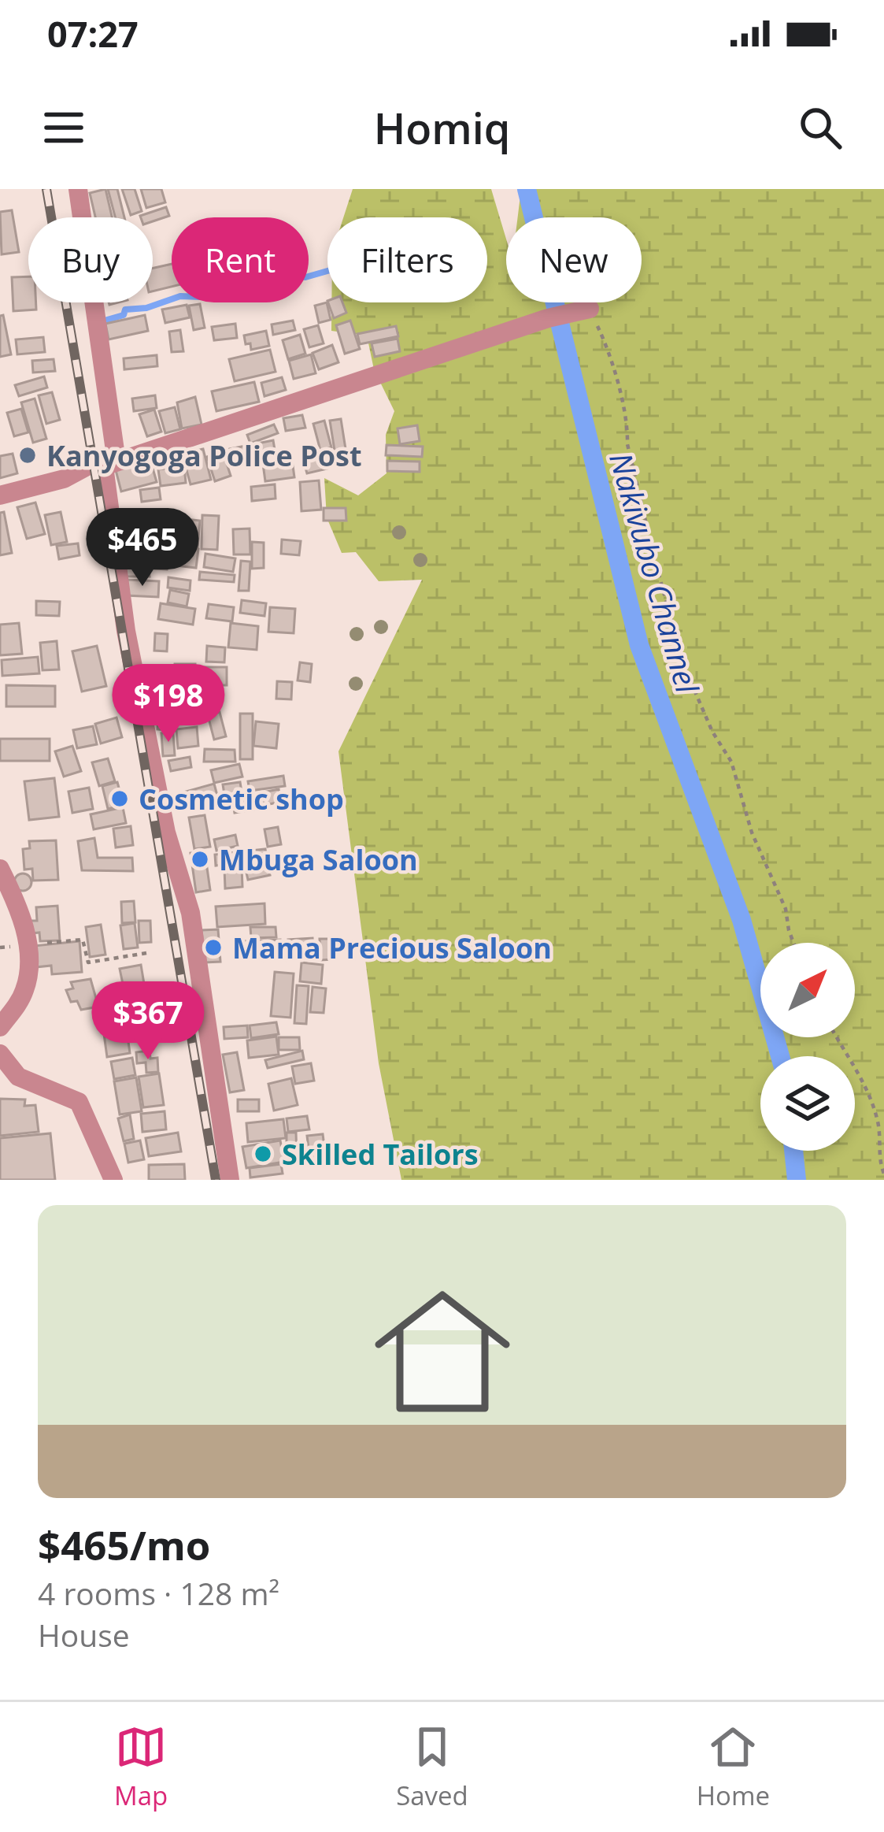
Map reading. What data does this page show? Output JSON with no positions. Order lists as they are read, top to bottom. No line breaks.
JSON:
{"water":["Nakivubo Channel"],"places":["Kanyogoga Police Post","Cosmetic shop","Mbuga Saloon","Mama Precious Saloon","Skilled Tailors"],"north":"top right","page":{"status":"07:27","header":"Homiq","chip":["Buy","Rent","Filters","New"],"price":["$465","$198","$367"],"list":[{"name":"$465/mo","note":"4 rooms · 128 m² · House"}],"tabs":["Map","Saved","Home"]}}
